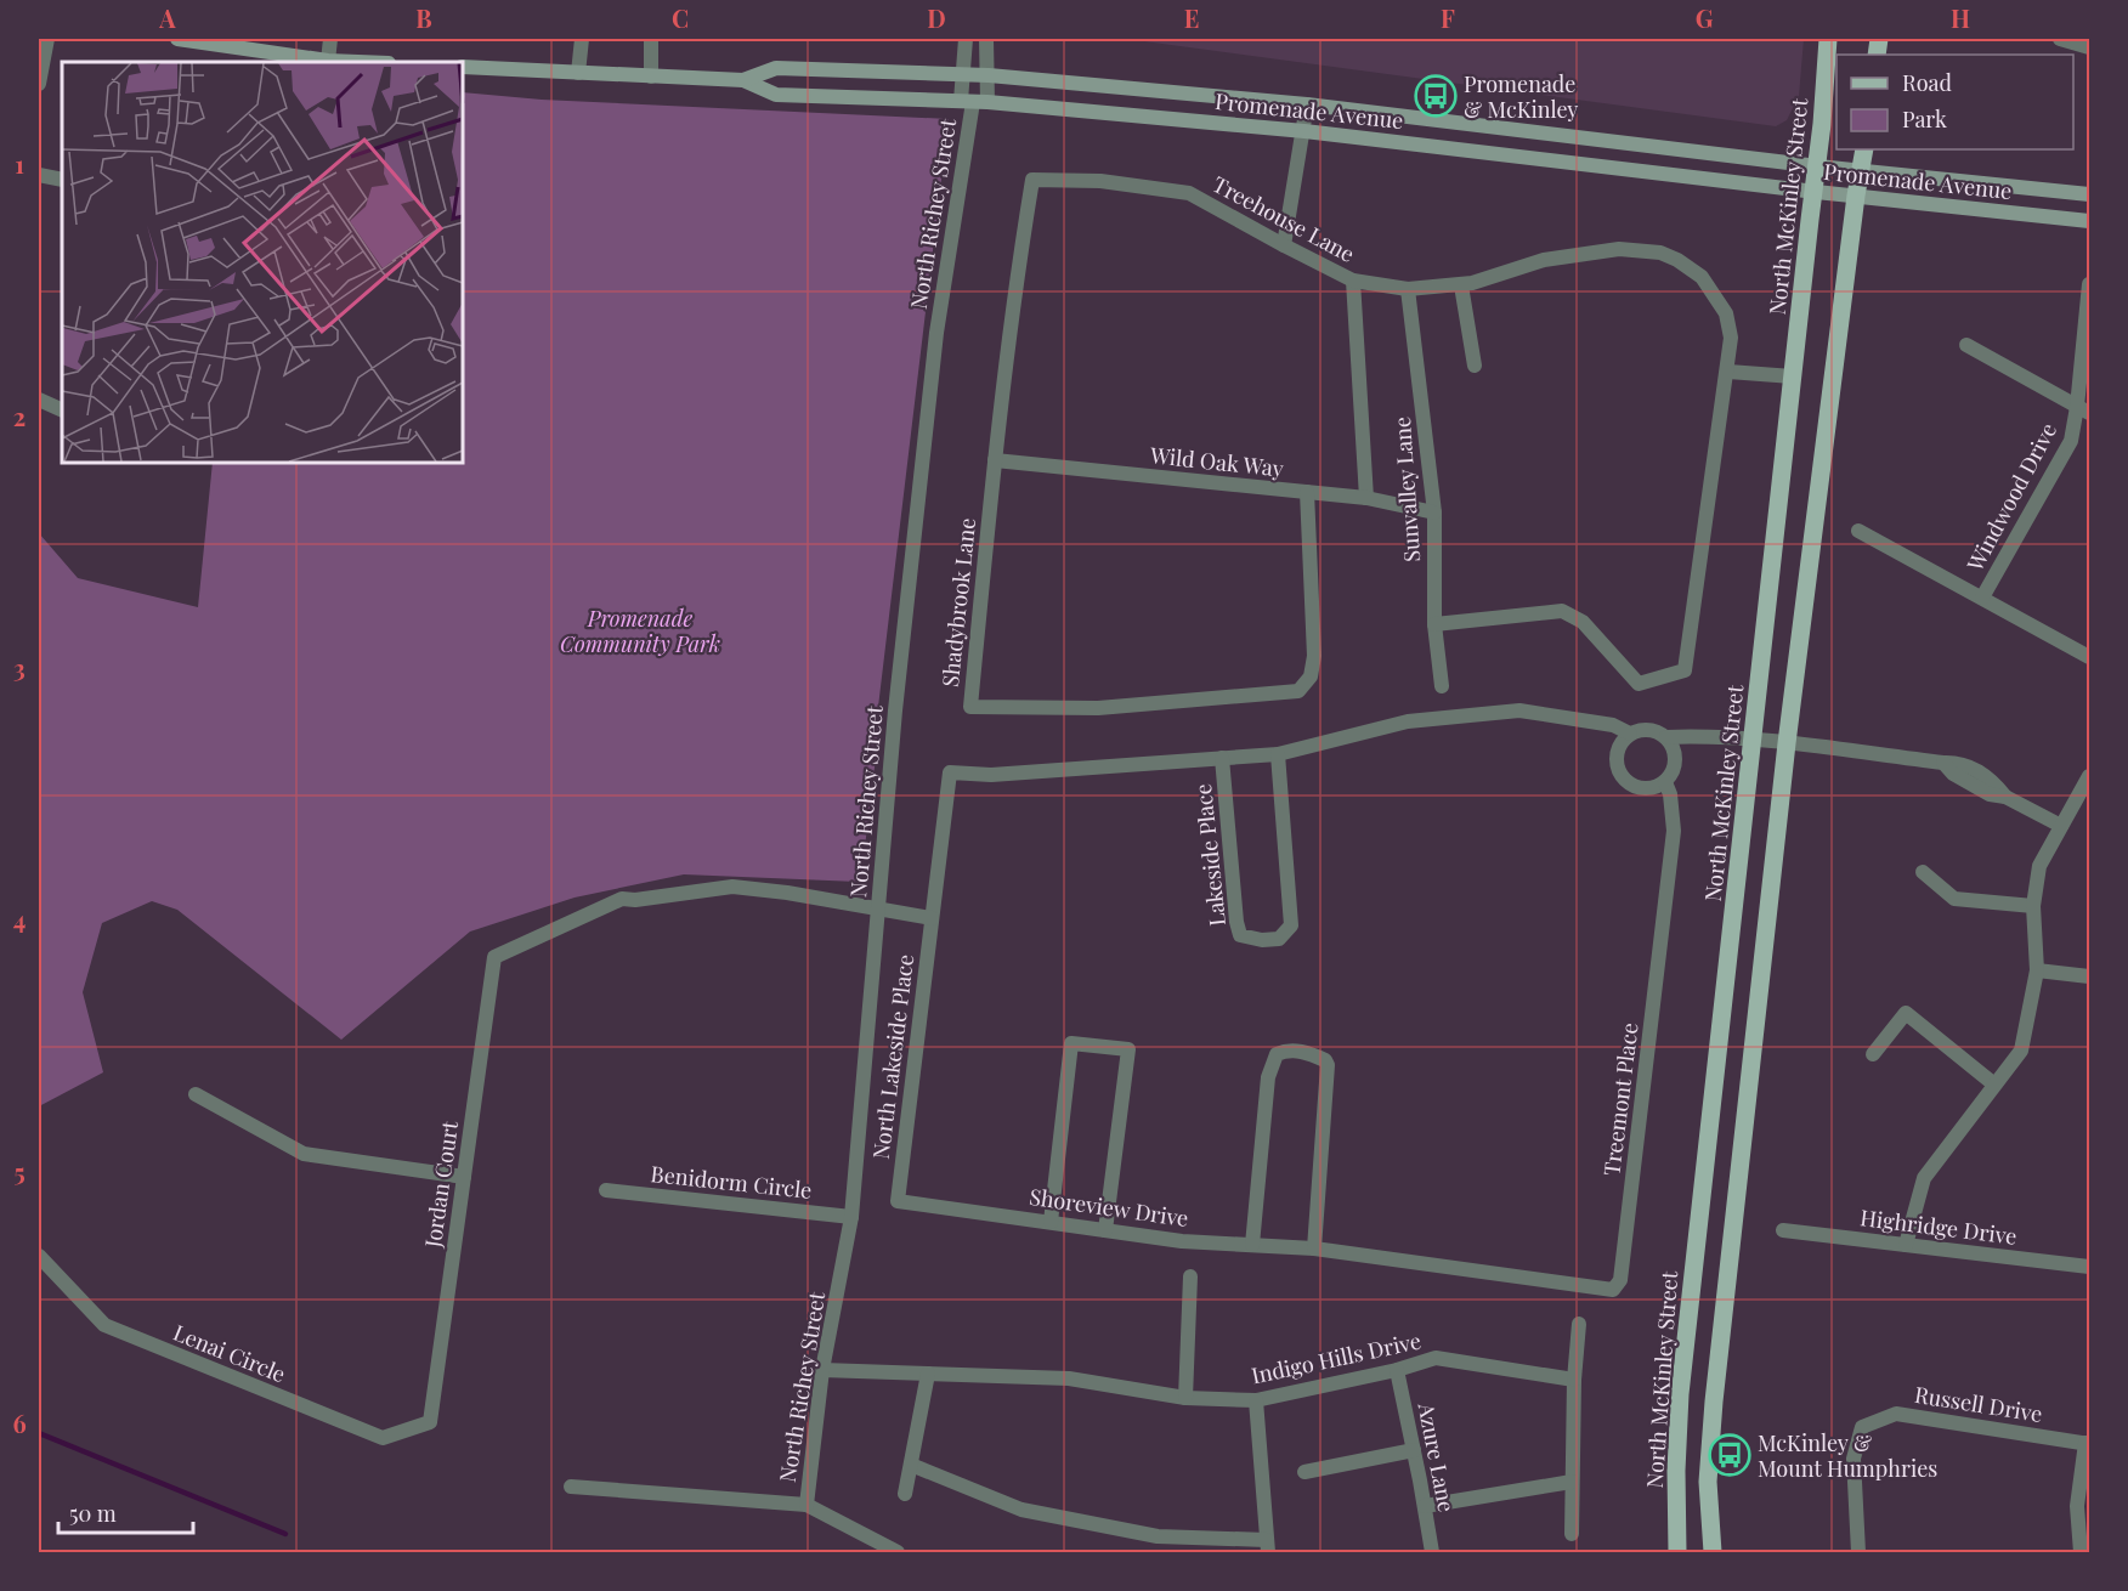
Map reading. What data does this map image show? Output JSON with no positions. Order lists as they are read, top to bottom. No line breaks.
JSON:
{"streets":{"main road":["Promenade Avenue","North McKinley Street"],"street":["North Richey Street","Treehouse Lane","Wild Oak Way","Sunvalley Lane","Windwood Drive","Shadybrook Lane","Lakeside Place","North Lakeside Place","Treemont Place","Benidorm Circle","Jordan Court","Shoreview Drive","Highridge Drive","Lenai Circle","Indigo Hills Drive","Russell Drive","Azure Lane"]},"crossings":[["Promenade Avenue","North McKinley Street"],["Promenade Avenue","North Richey Street"],["North McKinley Street","Lakeside Place"],["North Richey Street","Benidorm Circle"],["North Richey Street","Jordan Court"],["North Richey Street","Indigo Hills Drive"],["Treehouse Lane","Sunvalley Lane"],["Treehouse Lane","Shadybrook Lane"],["Wild Oak Way","Sunvalley Lane"],["Wild Oak Way","Shadybrook Lane"],["Lakeside Place","North Lakeside Place"],["Lakeside Place","Treemont Place"],["North Lakeside Place","Shoreview Drive"],["Treemont Place","Shoreview Drive"],["Jordan Court","Lenai Circle"],["Indigo Hills Drive","Azure Lane"]],"parks":["Promenade Community Park"],"places":{"bus stop":["Promenade & McKinley","McKinley & Mount Humphries"]},"legend":["Road","Park"],"scale_bar":"50 m","grid":{"columns":["A","B","C","D","E","F","G","H"],"rows":["1","2","3","4","5","6"]}}
